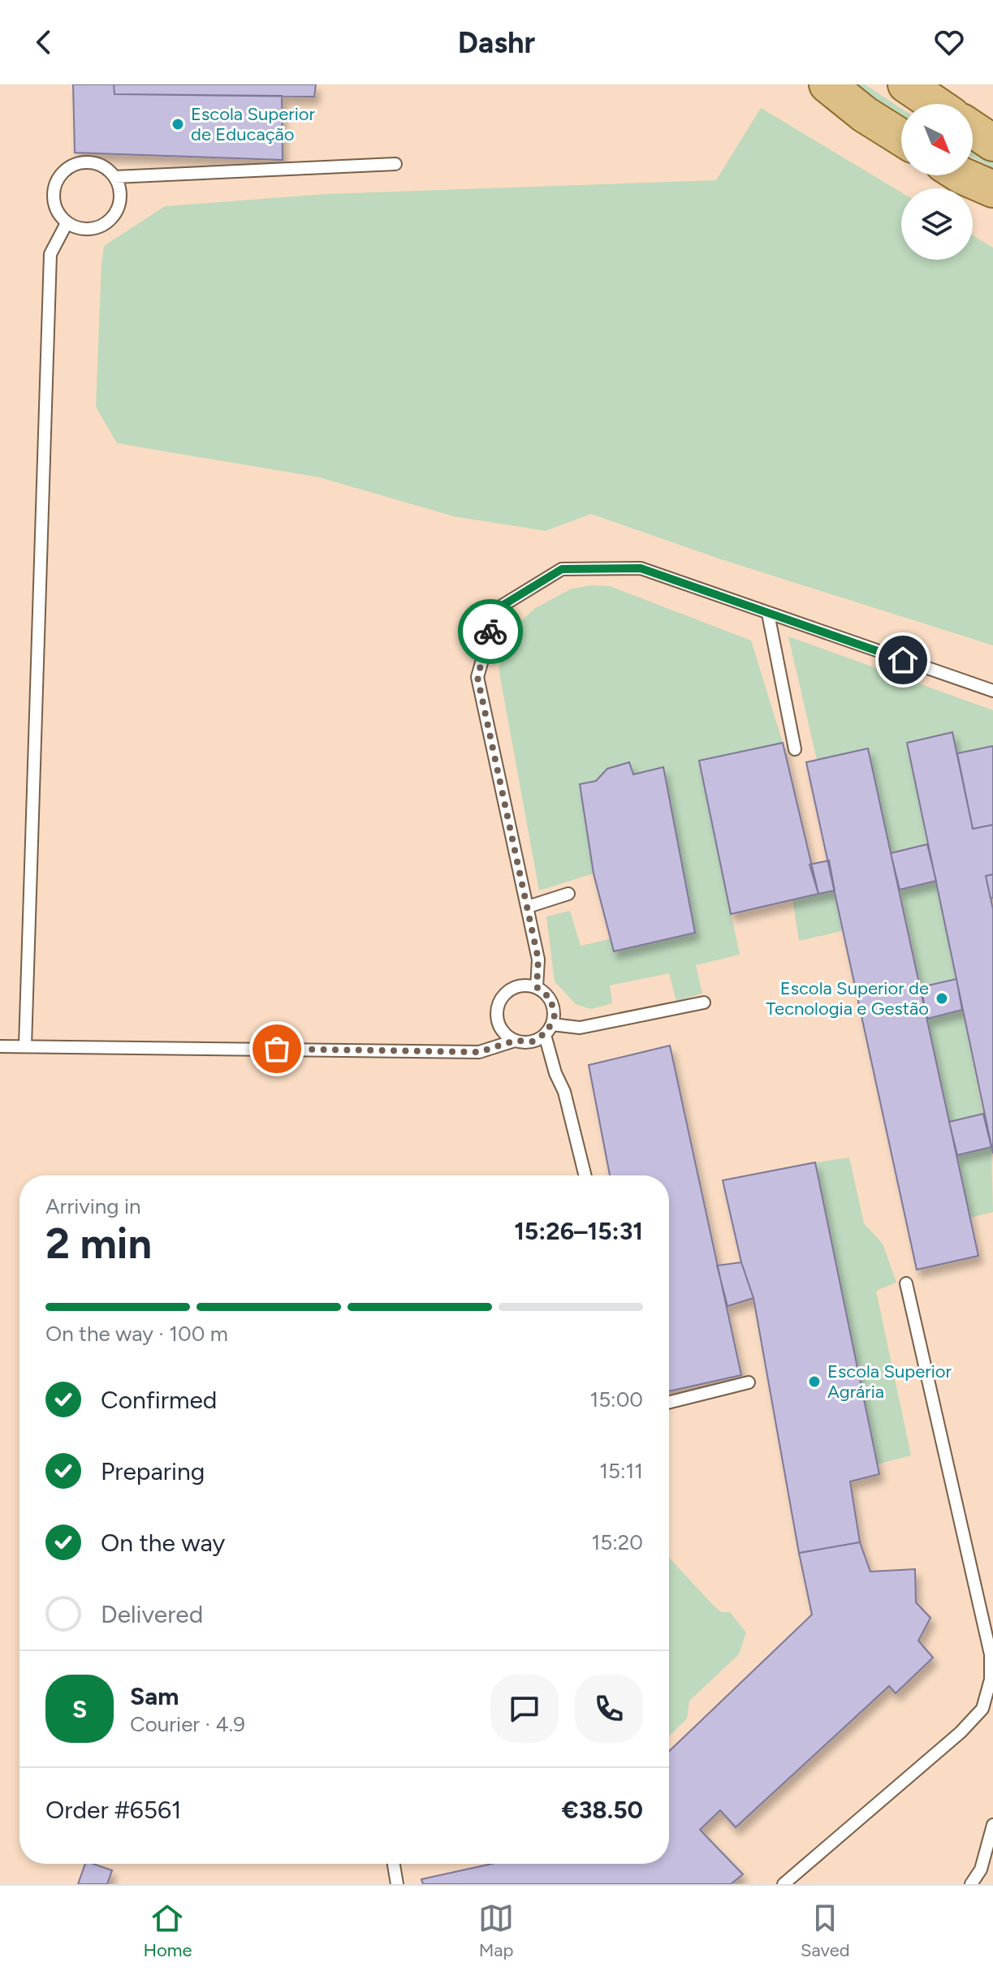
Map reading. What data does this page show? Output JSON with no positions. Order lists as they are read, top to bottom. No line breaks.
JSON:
{"places":["Escola Superior de Educação","Escola Superior de Tecnologia e Gestão","Escola Superior Agrária"],"north":"bottom right","page":{"header":"Dashr","heading":["2 min","Arriving in","15:26–15:31"],"panel":["Sam","Courier · 4.9","Order #6561","€38.50"],"bar":"On the way · 100 m","list":[["Confirmed","15:00"],["Preparing","15:11"],["On the way","15:20"],"Delivered"],"round":"S","tabs":["Home","Map","Saved"]}}
